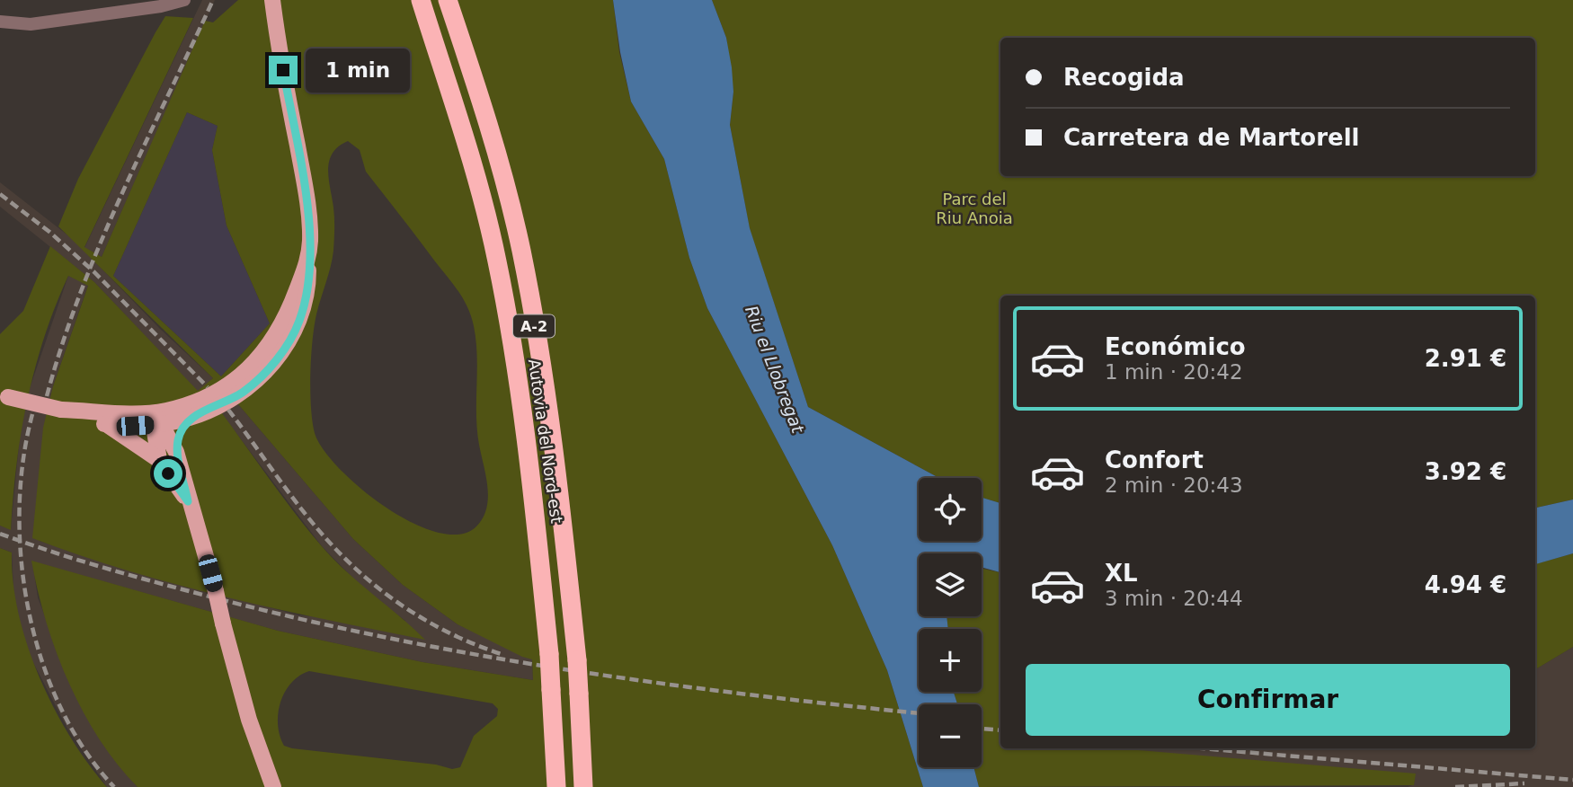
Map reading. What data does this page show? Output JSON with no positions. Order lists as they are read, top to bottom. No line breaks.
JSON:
{"streets":{"highway":["A-2","Autovia del Nord-est"]},"water":["Riu el Llobregat"],"parks":["Parc del Riu Anoia"],"page":{"banner":["Recogida","Carretera de Martorell"],"bubble":"1 min","list":[{"name":"Económico","note":"1 min · 20:42","value":"2.91 €"},{"name":"Confort","note":"2 min · 20:43","value":"3.92 €"},{"name":"XL","note":"3 min · 20:44","value":"4.94 €"}],"map_buttons":["+","−"],"buttons":"Confirmar"}}
